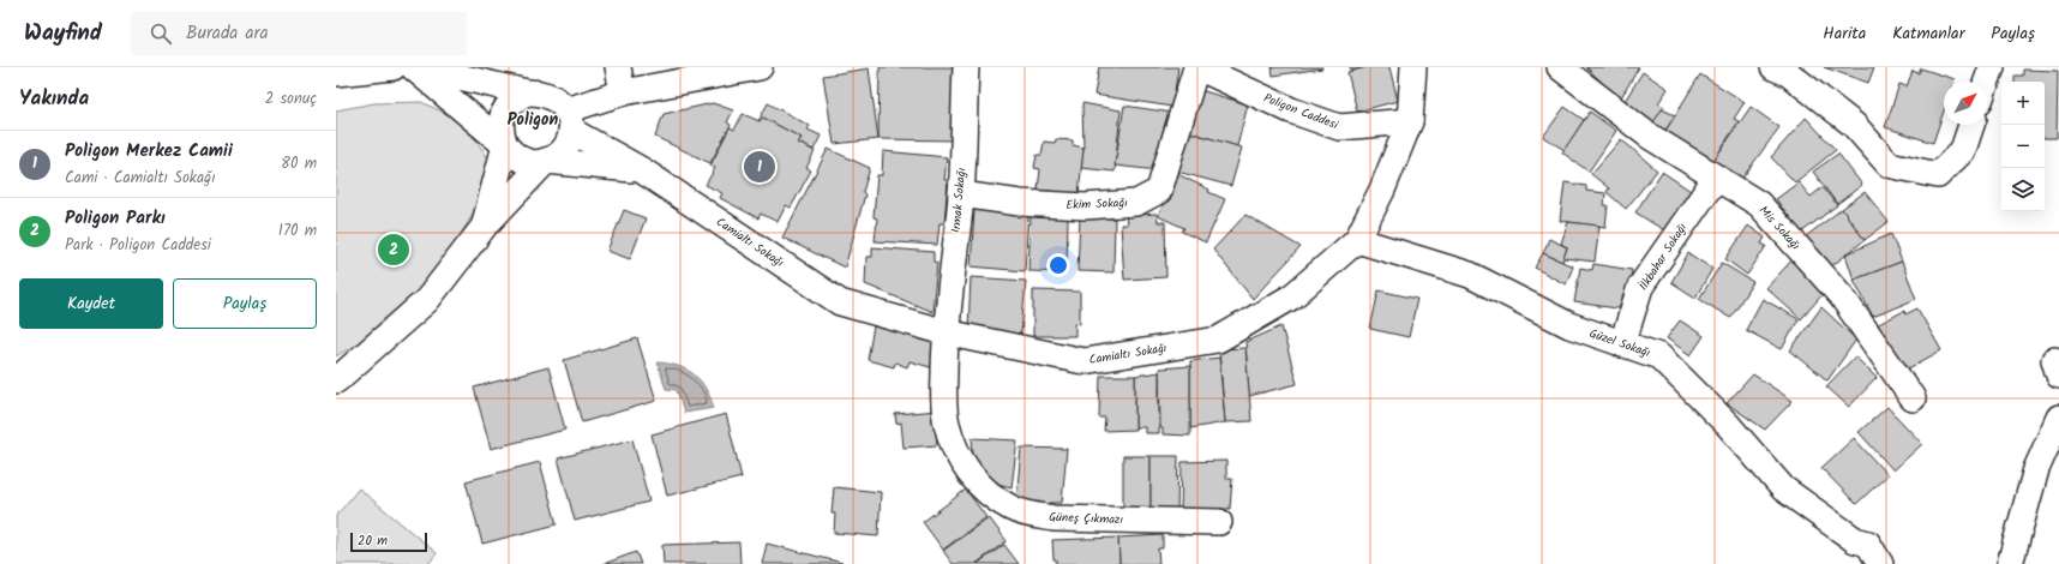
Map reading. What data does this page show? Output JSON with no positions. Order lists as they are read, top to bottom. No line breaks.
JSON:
{"streets":{"street":["Poligon Caddesi","Irmak Sokağı","Ekim Sokağı","Mis Sokağı","Camialtı Sokağı","İlkbahar Sokağı","Güzel Sokağı","Güneş Çıkmazı"]},"crossings":[["Poligon Caddesi","Ekim Sokağı"],["Poligon Caddesi","Camialtı Sokağı"],["Irmak Sokağı","Ekim Sokağı"],["Irmak Sokağı","Camialtı Sokağı"],["Irmak Sokağı","Güneş Çıkmazı"],["Mis Sokağı","İlkbahar Sokağı"],["Camialtı Sokağı","Güzel Sokağı"],["Camialtı Sokağı","Güneş Çıkmazı"],["İlkbahar Sokağı","Güzel Sokağı"]],"districts":["Poligon"],"scale_bar":"20 m","north":"top right","page":{"header":"Wayfind","search":"Burada ara","nav":["Harita","Katmanlar","Paylaş"],"heading":["Yakında","2 sonuç"],"map_buttons":["+","−"],"list":[{"mark":"1","name":"Poligon Merkez Camii","note":"Cami · Camialtı Sokağı","value":"80 m"},{"mark":"2","name":"Poligon Parkı","note":"Park · Poligon Caddesi","value":"170 m"}],"pins":["1","2"],"buttons":["Kaydet","Paylaş"],"scale":"20 m"}}
